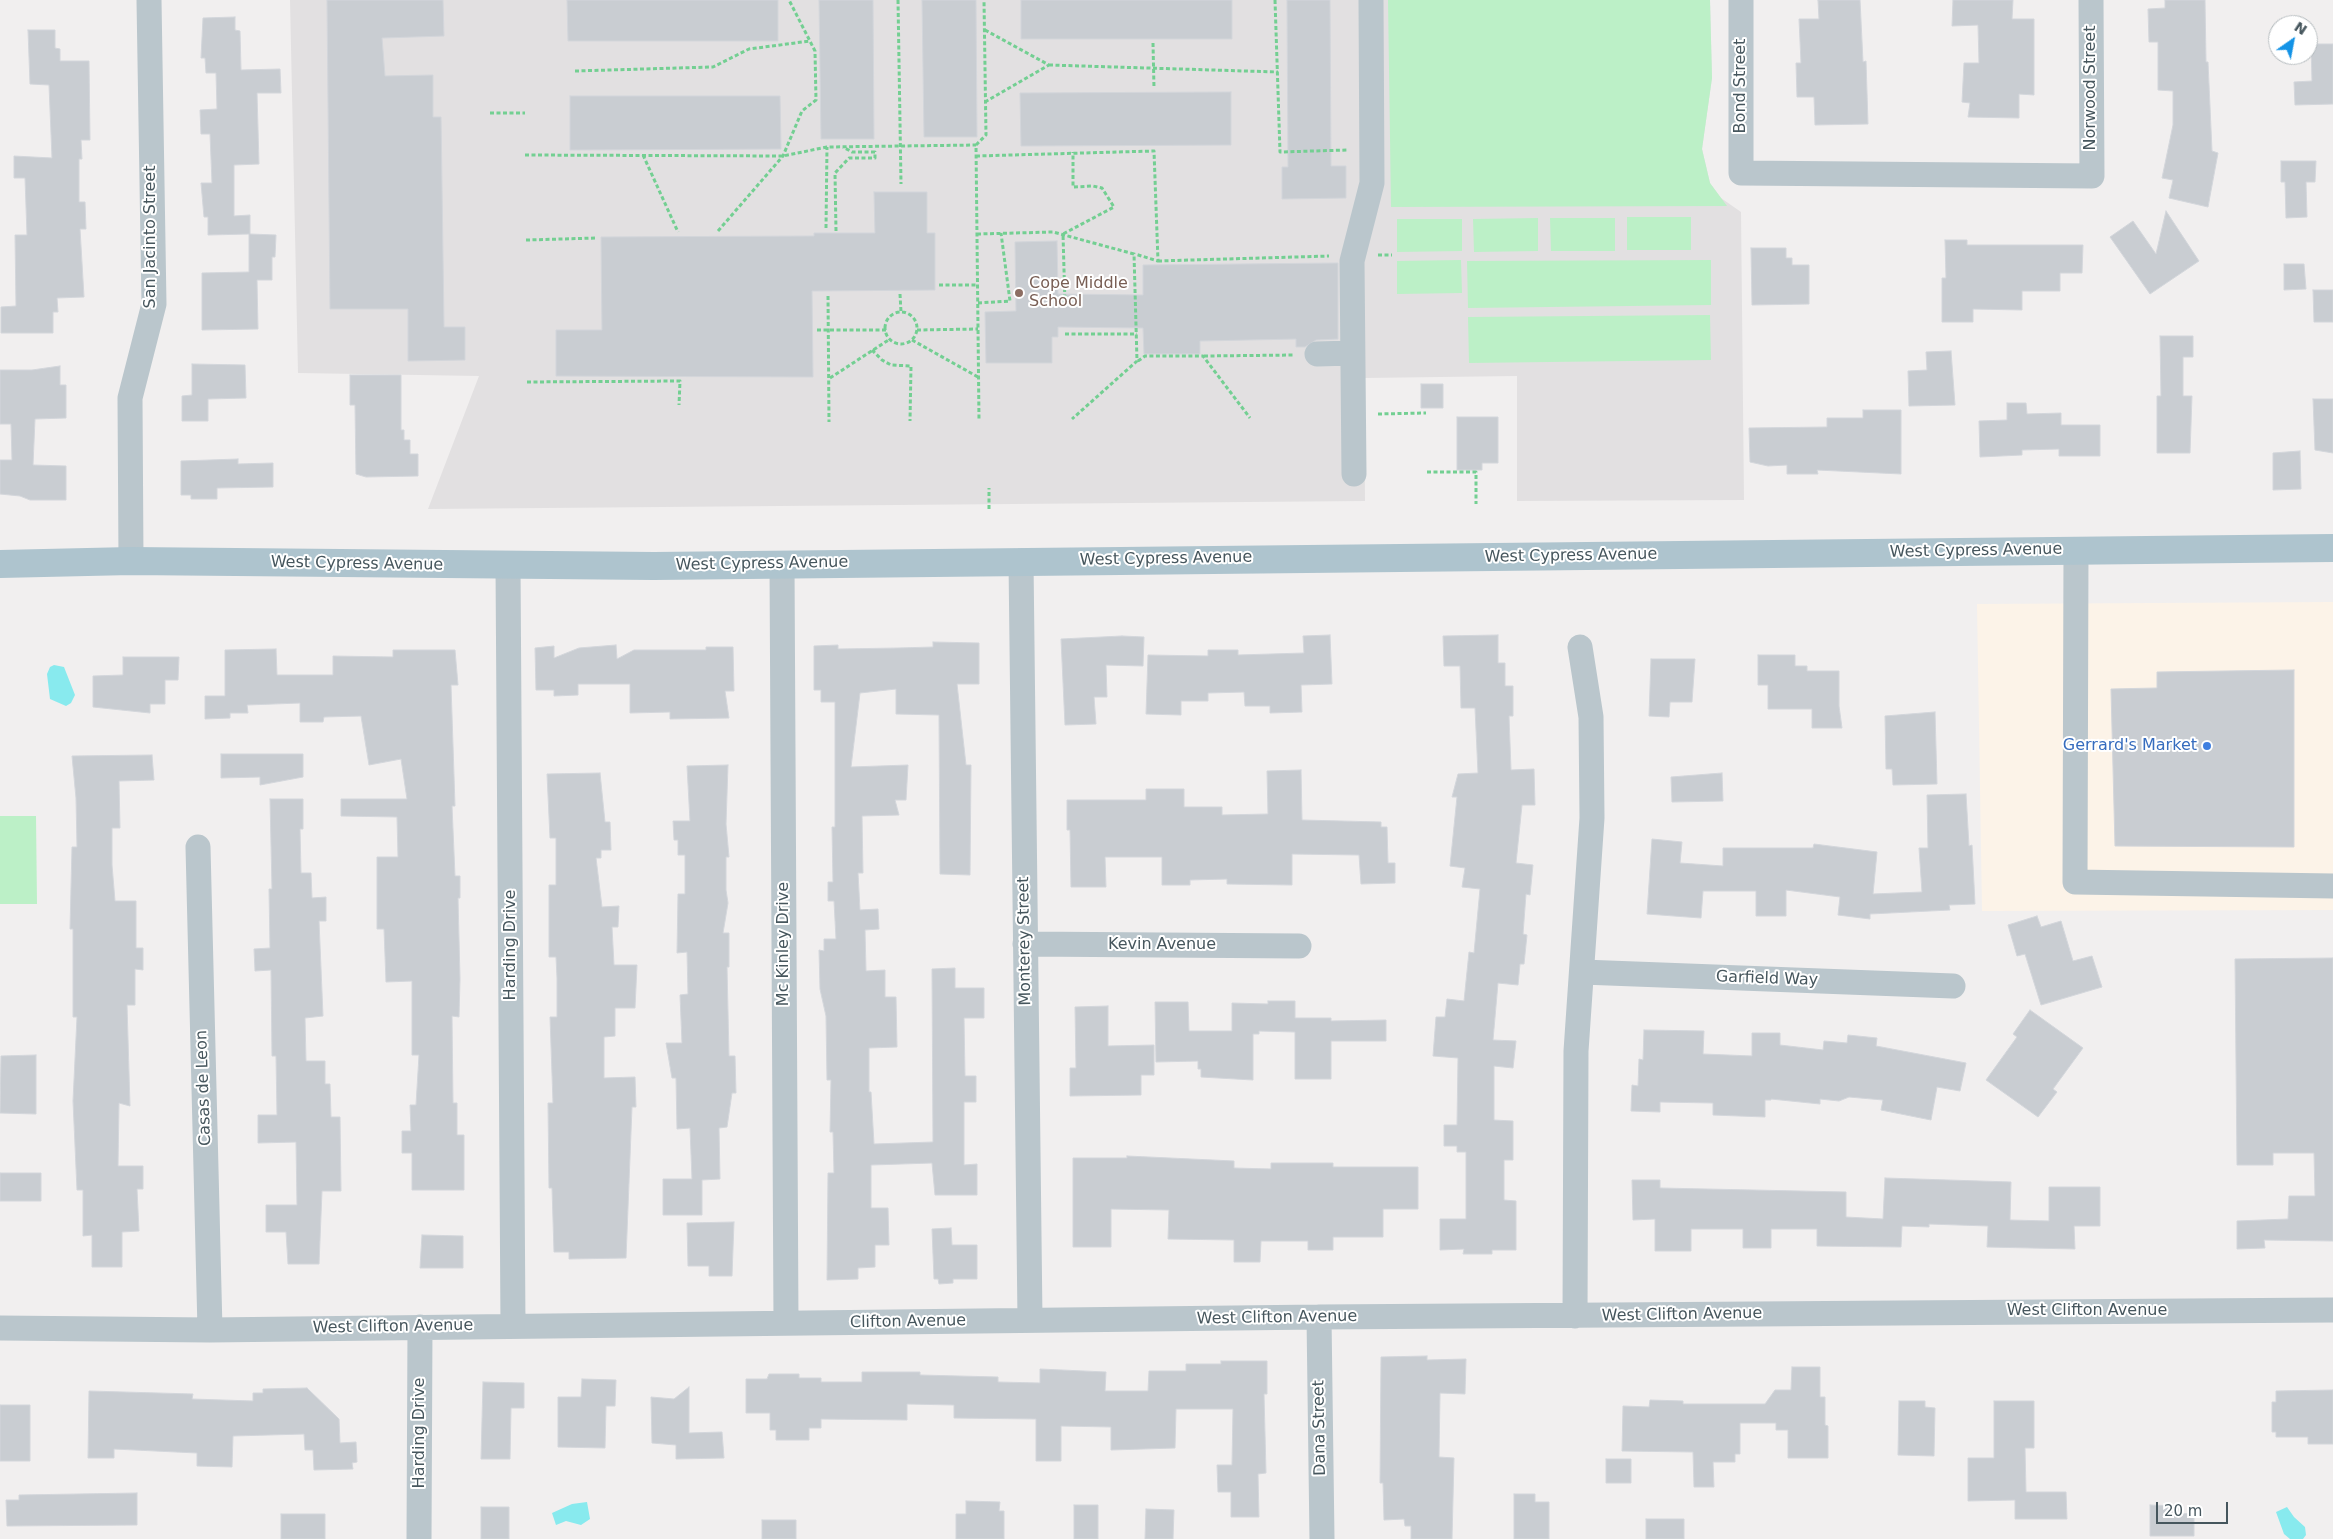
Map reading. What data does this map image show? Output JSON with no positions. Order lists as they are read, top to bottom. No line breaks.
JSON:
{"streets":{"main road":["West Cypress Avenue"],"street":["Bond Street","Norwood Street","San Jacinto Street","Monterey Street","Mc Kinley Drive","Harding Drive","Kevin Avenue","Garfield Way","Casas de Leon","West Clifton Avenue","Clifton Avenue","Dana Street"]},"crossings":[["Bond Street","Norwood Street"],["San Jacinto Street","West Cypress Avenue"],["West Cypress Avenue","Monterey Street"],["West Cypress Avenue","Mc Kinley Drive"],["West Cypress Avenue","Harding Drive"],["Monterey Street","Kevin Avenue"],["Monterey Street","West Clifton Avenue"],["Monterey Street","Clifton Avenue"],["Mc Kinley Drive","West Clifton Avenue"],["Mc Kinley Drive","Clifton Avenue"],["Harding Drive","West Clifton Avenue"],["Casas de Leon","West Clifton Avenue"],["West Clifton Avenue","Clifton Avenue"],["West Clifton Avenue","Dana Street"]],"places":["Cope Middle School","Gerrard's Market"],"scale_bar":"20 m","north":"top right"}
